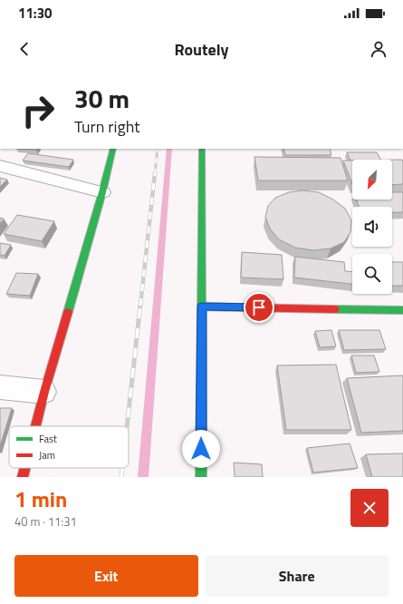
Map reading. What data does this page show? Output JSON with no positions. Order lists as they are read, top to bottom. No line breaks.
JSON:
{"legend":["Fast","Jam"],"north":"bottom left","page":{"status":"11:30","header":"Routely","turn":["30 m","Turn right"],"heading":["1 min","40 m · 11:31"],"buttons":["Exit","Share"]}}
